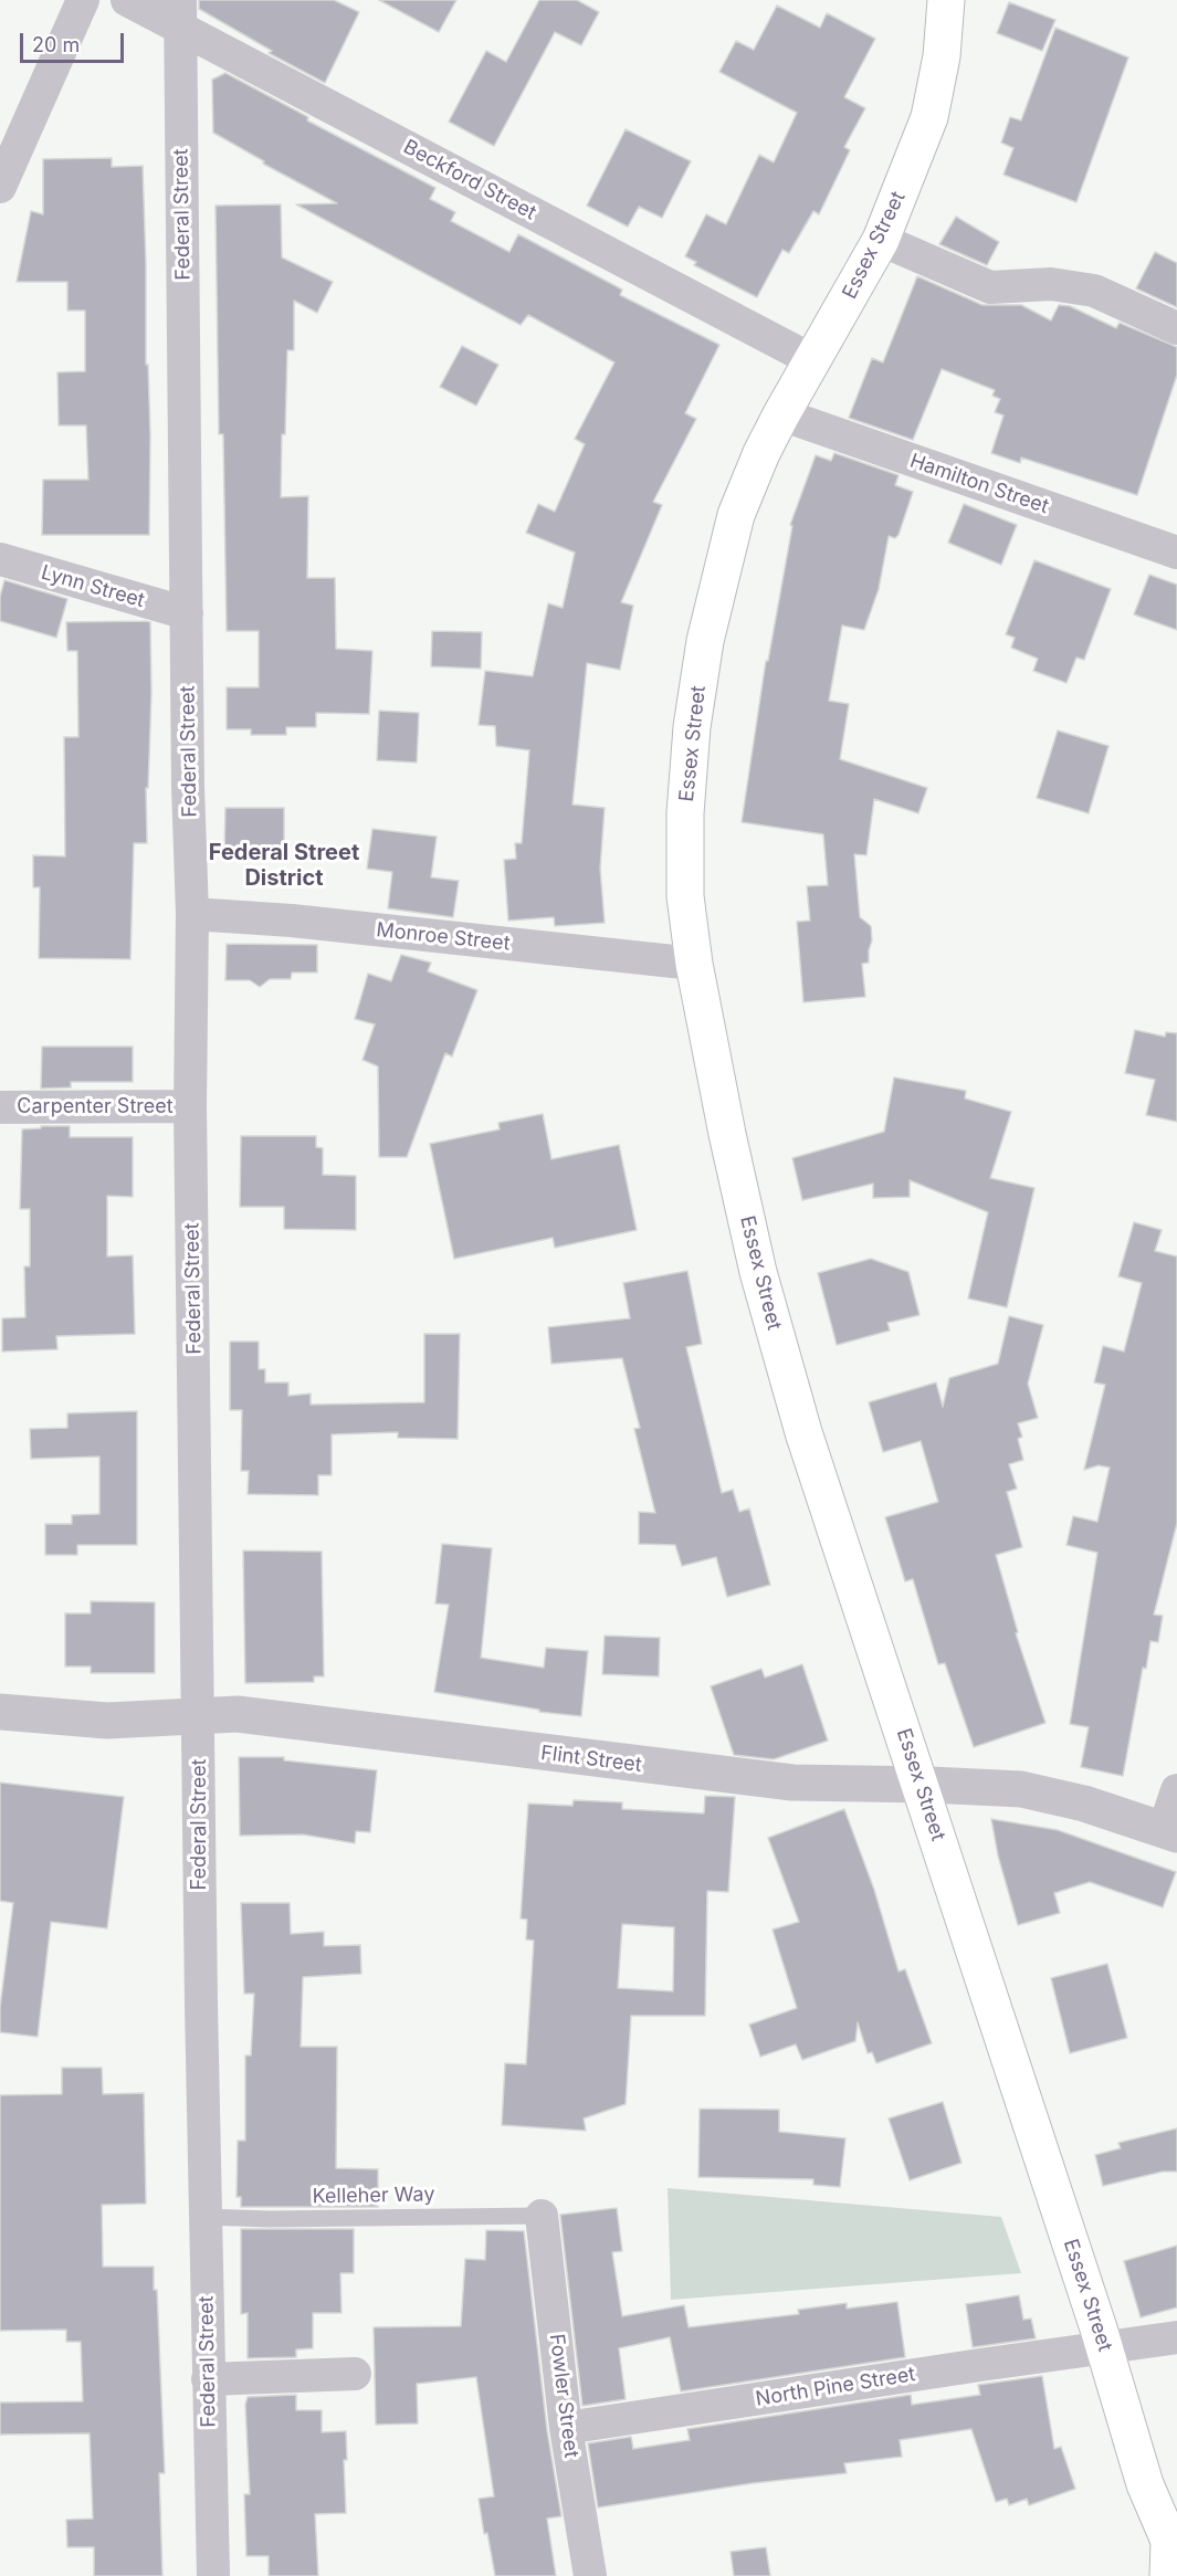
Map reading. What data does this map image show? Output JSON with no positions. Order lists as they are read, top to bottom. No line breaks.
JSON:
{"streets":{"main road":["Essex Street"],"street":["Beckford Street","Federal Street","Hamilton Street","Lynn Street","Monroe Street","Carpenter Street","Flint Street","North Pine Street","Fowler Street"],"lane":["Kelleher Way"]},"crossings":[["Beckford Street","Federal Street"],["Beckford Street","Essex Street"],["Federal Street","Lynn Street"],["Federal Street","Monroe Street"],["Federal Street","Carpenter Street"],["Federal Street","Flint Street"],["Federal Street","Kelleher Way"],["Essex Street","Hamilton Street"],["Essex Street","Monroe Street"],["Essex Street","Flint Street"],["Essex Street","North Pine Street"],["Kelleher Way","Fowler Street"],["North Pine Street","Fowler Street"]],"districts":["Federal Street District"],"scale_bar":"20 m"}
